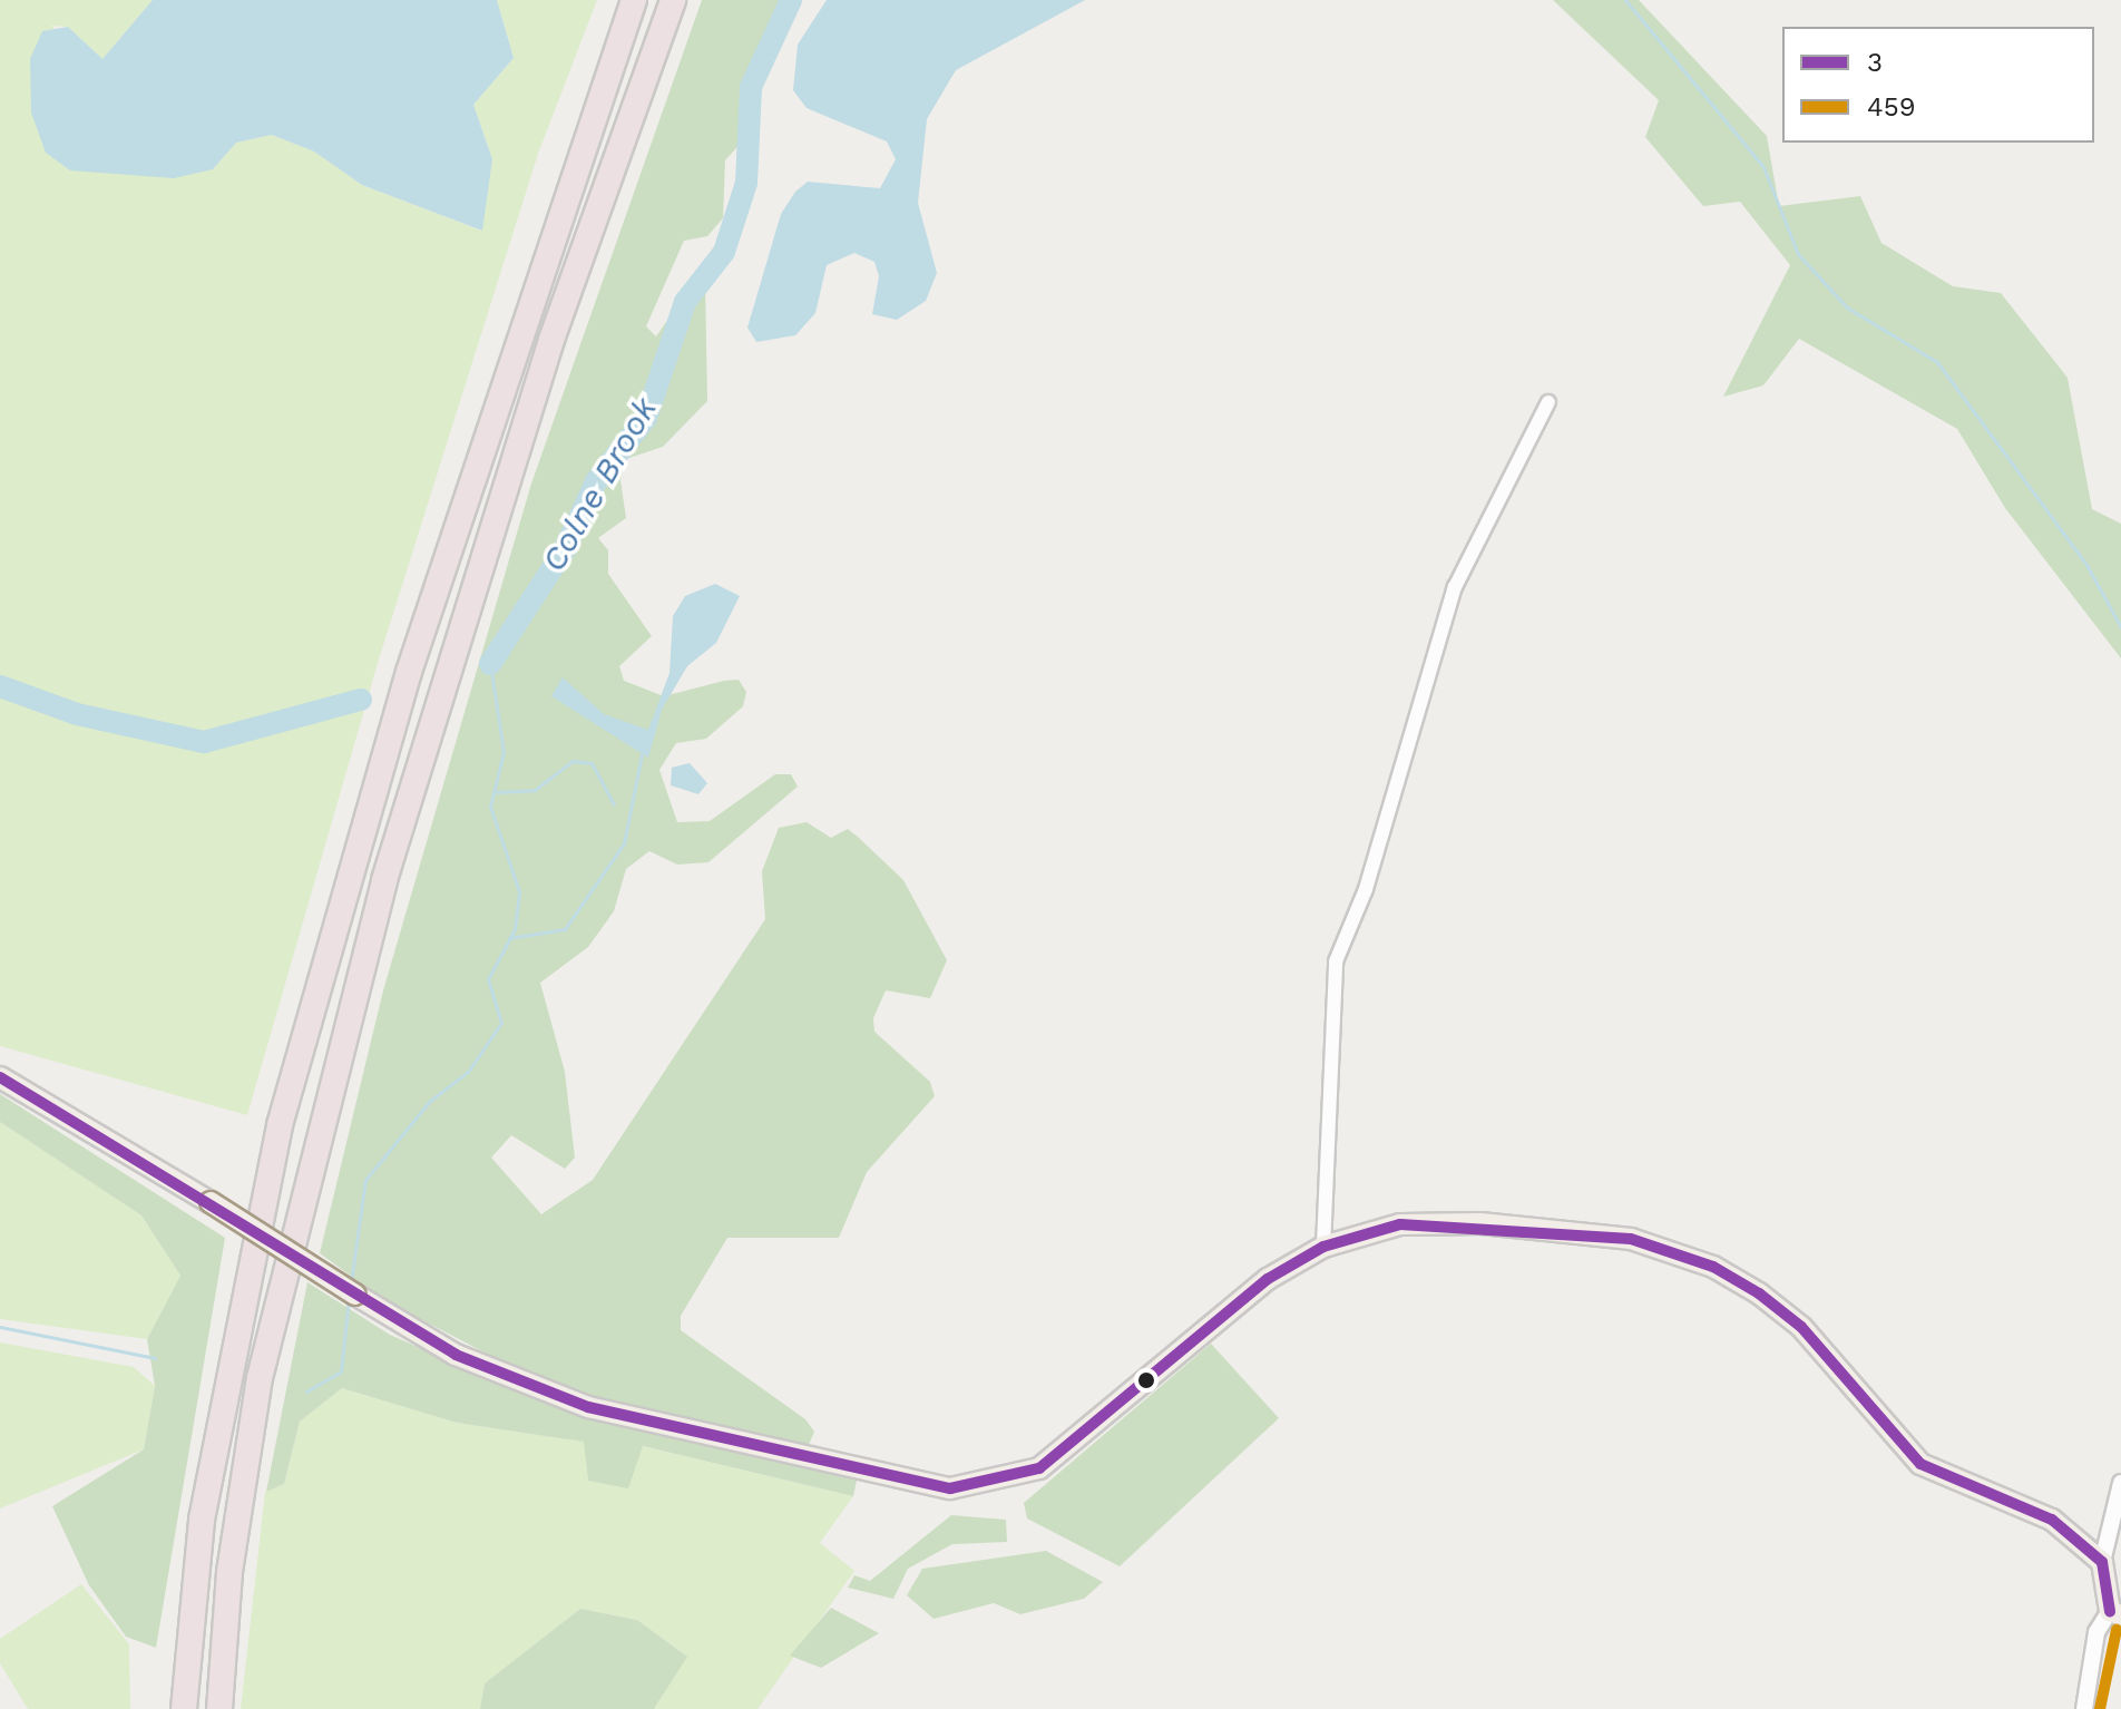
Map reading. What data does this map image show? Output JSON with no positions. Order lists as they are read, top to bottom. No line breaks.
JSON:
{"water":["Colne Brook"],"lines":["transit line 3","transit line 459"],"legend":["3","459"]}
